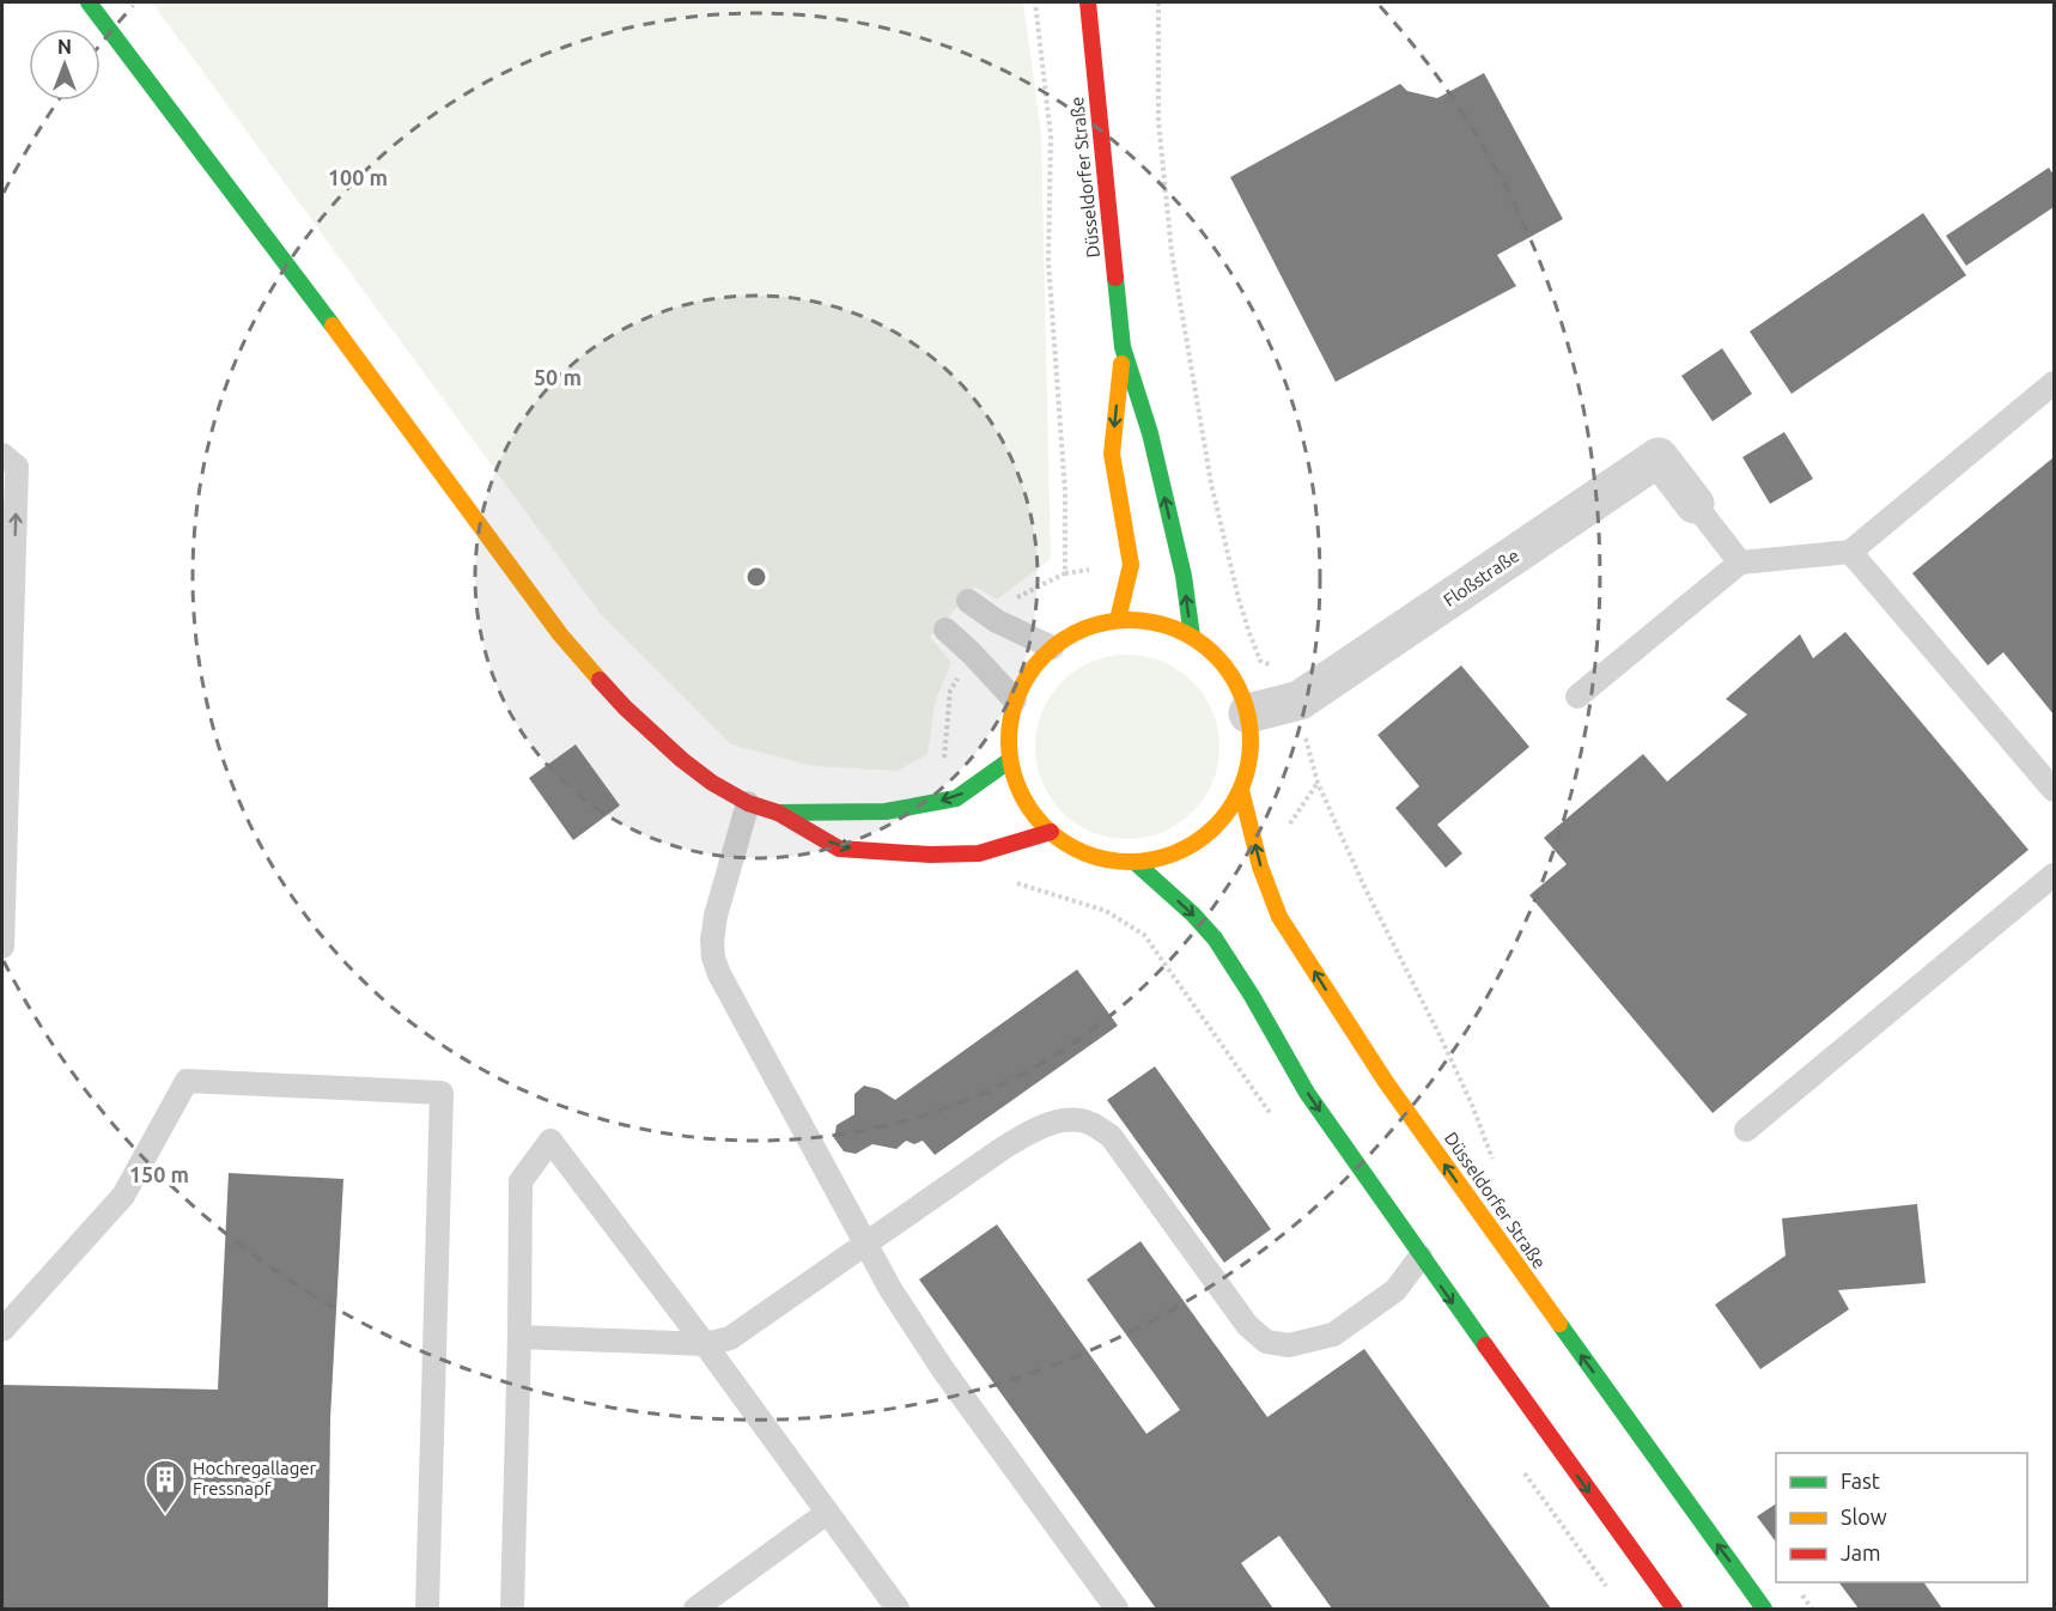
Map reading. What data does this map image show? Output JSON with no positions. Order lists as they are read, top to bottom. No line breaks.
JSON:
{"streets":{"main road":["Düsseldorfer Straße"],"street":["Floßstraße"]},"crossings":[["Düsseldorfer Straße","Floßstraße"]],"places":{"building":["Hochregallager Fressnapf"]},"legend":["Fast","Slow","Jam"],"north":"top","rings":["100 m","50 m","150 m"]}
